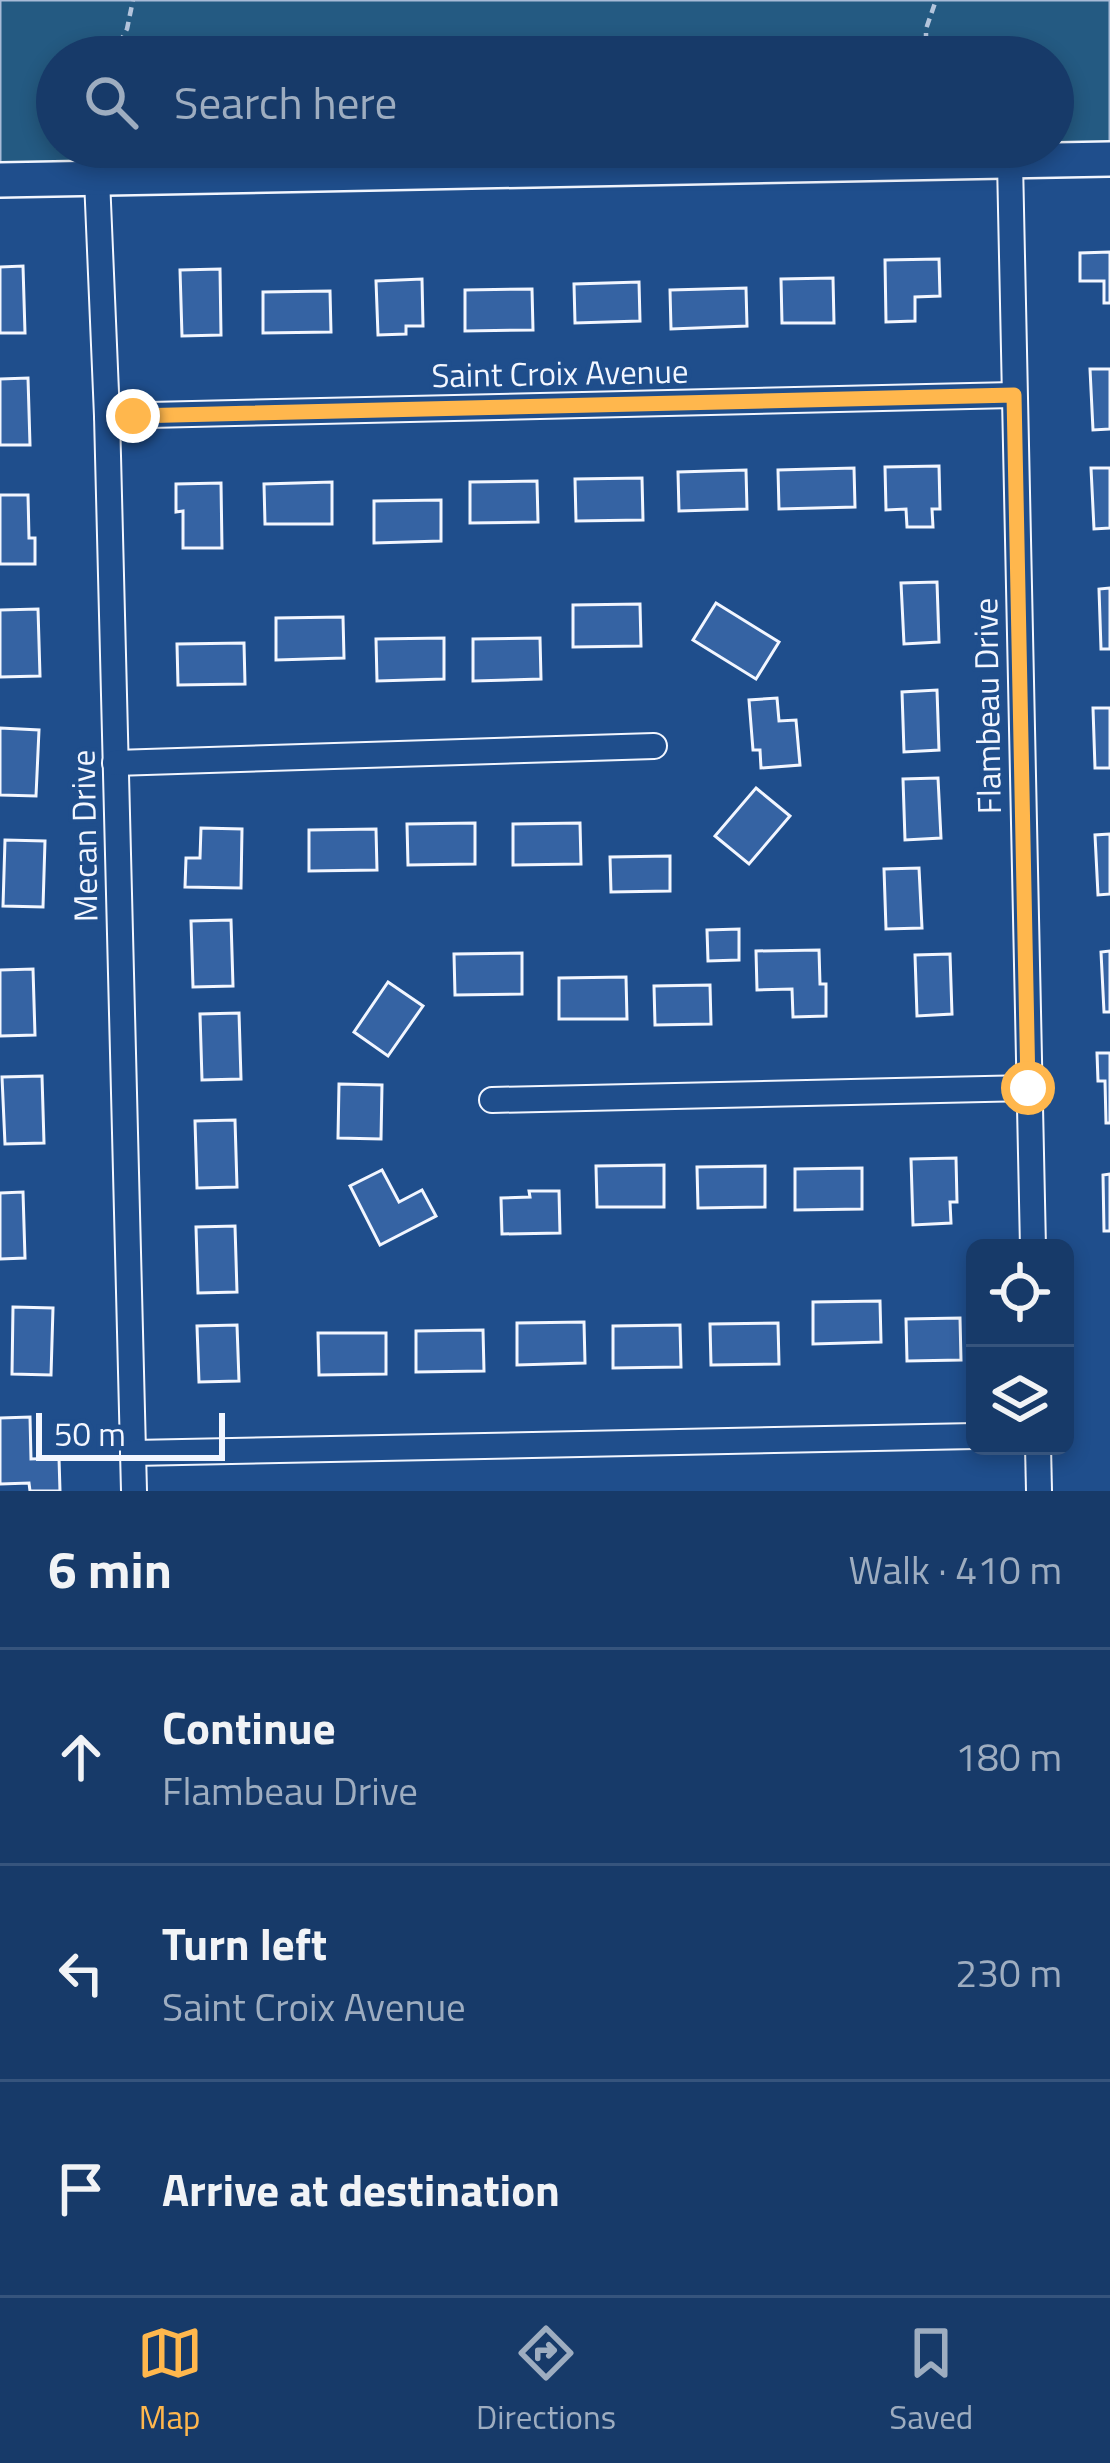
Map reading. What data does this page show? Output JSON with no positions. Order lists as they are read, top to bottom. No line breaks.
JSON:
{"streets":{"street":["Saint Croix Avenue","Flambeau Drive","Mecan Drive"]},"crossings":[["Saint Croix Avenue","Flambeau Drive"],["Saint Croix Avenue","Mecan Drive"]],"scale_bar":"50 m","page":{"search":"Search here","scale":"50 m","heading":["6 min","Walk · 410 m"],"list":[["Continue","Flambeau Drive","180 m"],["Turn left","Saint Croix Avenue","230 m"],"Arrive at destination"],"nav":["Map","Directions","Saved"]}}
